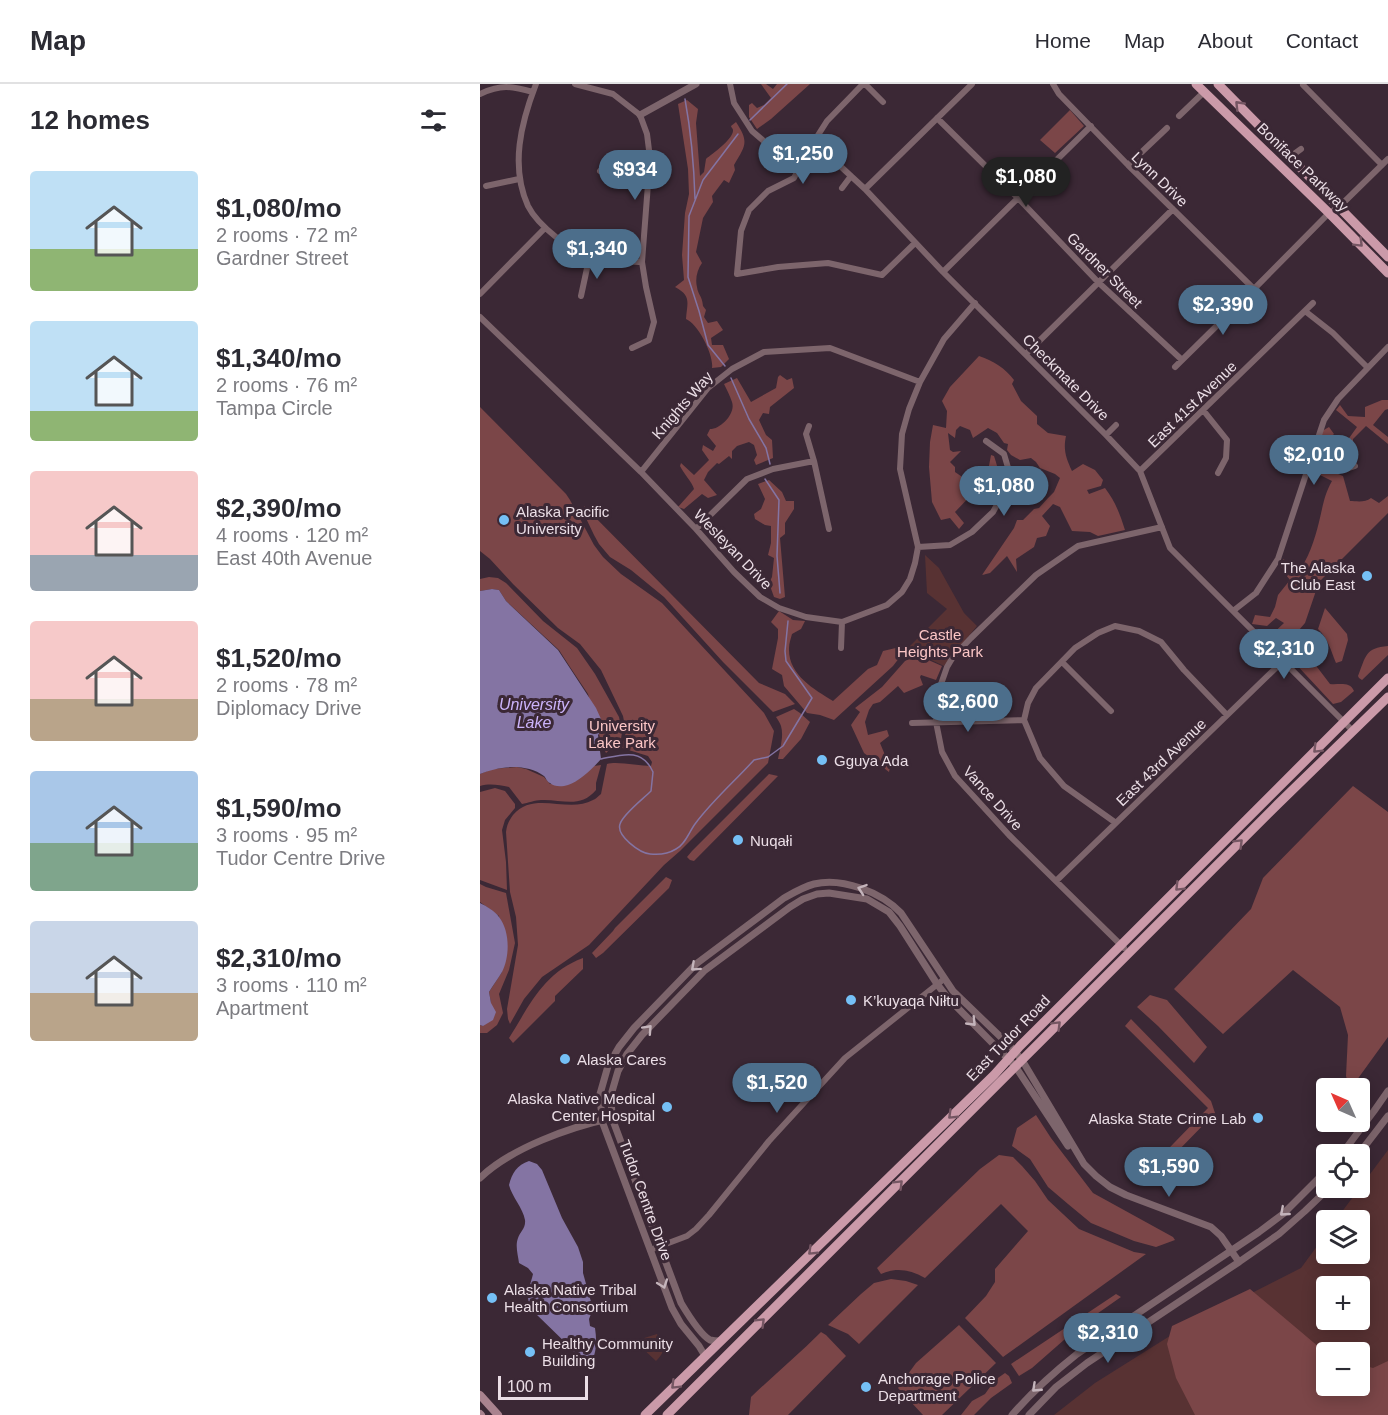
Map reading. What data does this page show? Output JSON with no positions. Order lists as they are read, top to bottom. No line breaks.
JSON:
{"streets":{"main road":["Boniface Parkway","East Tudor Road"],"street":["Lynn Drive","Gardner Street","Checkmate Drive","East 41st Avenue","Knights Way","Wesleyan Drive","East 43rd Avenue","Vance Drive","Tudor Centre Drive"]},"crossings":[["Checkmate Drive","East 41st Avenue"],["Checkmate Drive","Wesleyan Drive"],["Checkmate Drive","East 43rd Avenue"],["Checkmate Drive","Vance Drive"],["Checkmate Drive","East Tudor Road"],["Knights Way","Wesleyan Drive"],["East 43rd Avenue","Vance Drive"],["Vance Drive","East Tudor Road"],["East Tudor Road","Tudor Centre Drive"]],"water":["University Lake"],"parks":["Castle Heights Park","University Lake Park"],"places":["Alaska Pacific University","The Alaska Club East","Gguya Ada","Nuqałi","K’kuyaqa Niłtu","Alaska Cares","Alaska Native Medical Center Hospital","Alaska State Crime Lab","Alaska Native Tribal Health Consortium","Healthy Community Building","Anchorage Police Department"],"scale_bar":"100 m","north":"top left","page":{"header":"Map","nav":["Home","Map","About","Contact"],"heading":"12 homes","price":["$1,250","$934","$1,080","$1,340","$2,390","$2,010","$1,080","$2,310","$2,600","$1,520","$1,590","$2,310"],"list":[{"name":"$1,080/mo","note":"2 rooms · 72 m² · Gardner Street"},{"name":"$1,340/mo","note":"2 rooms · 76 m² · Tampa Circle"},{"name":"$2,390/mo","note":"4 rooms · 120 m² · East 40th Avenue"},{"name":"$1,520/mo","note":"2 rooms · 78 m² · Diplomacy Drive"},{"name":"$1,590/mo","note":"3 rooms · 95 m² · Tudor Centre Drive"},{"name":"$2,310/mo","note":"3 rooms · 110 m² · Apartment"}],"map_buttons":["+","−"],"scale":"100 m"}}
